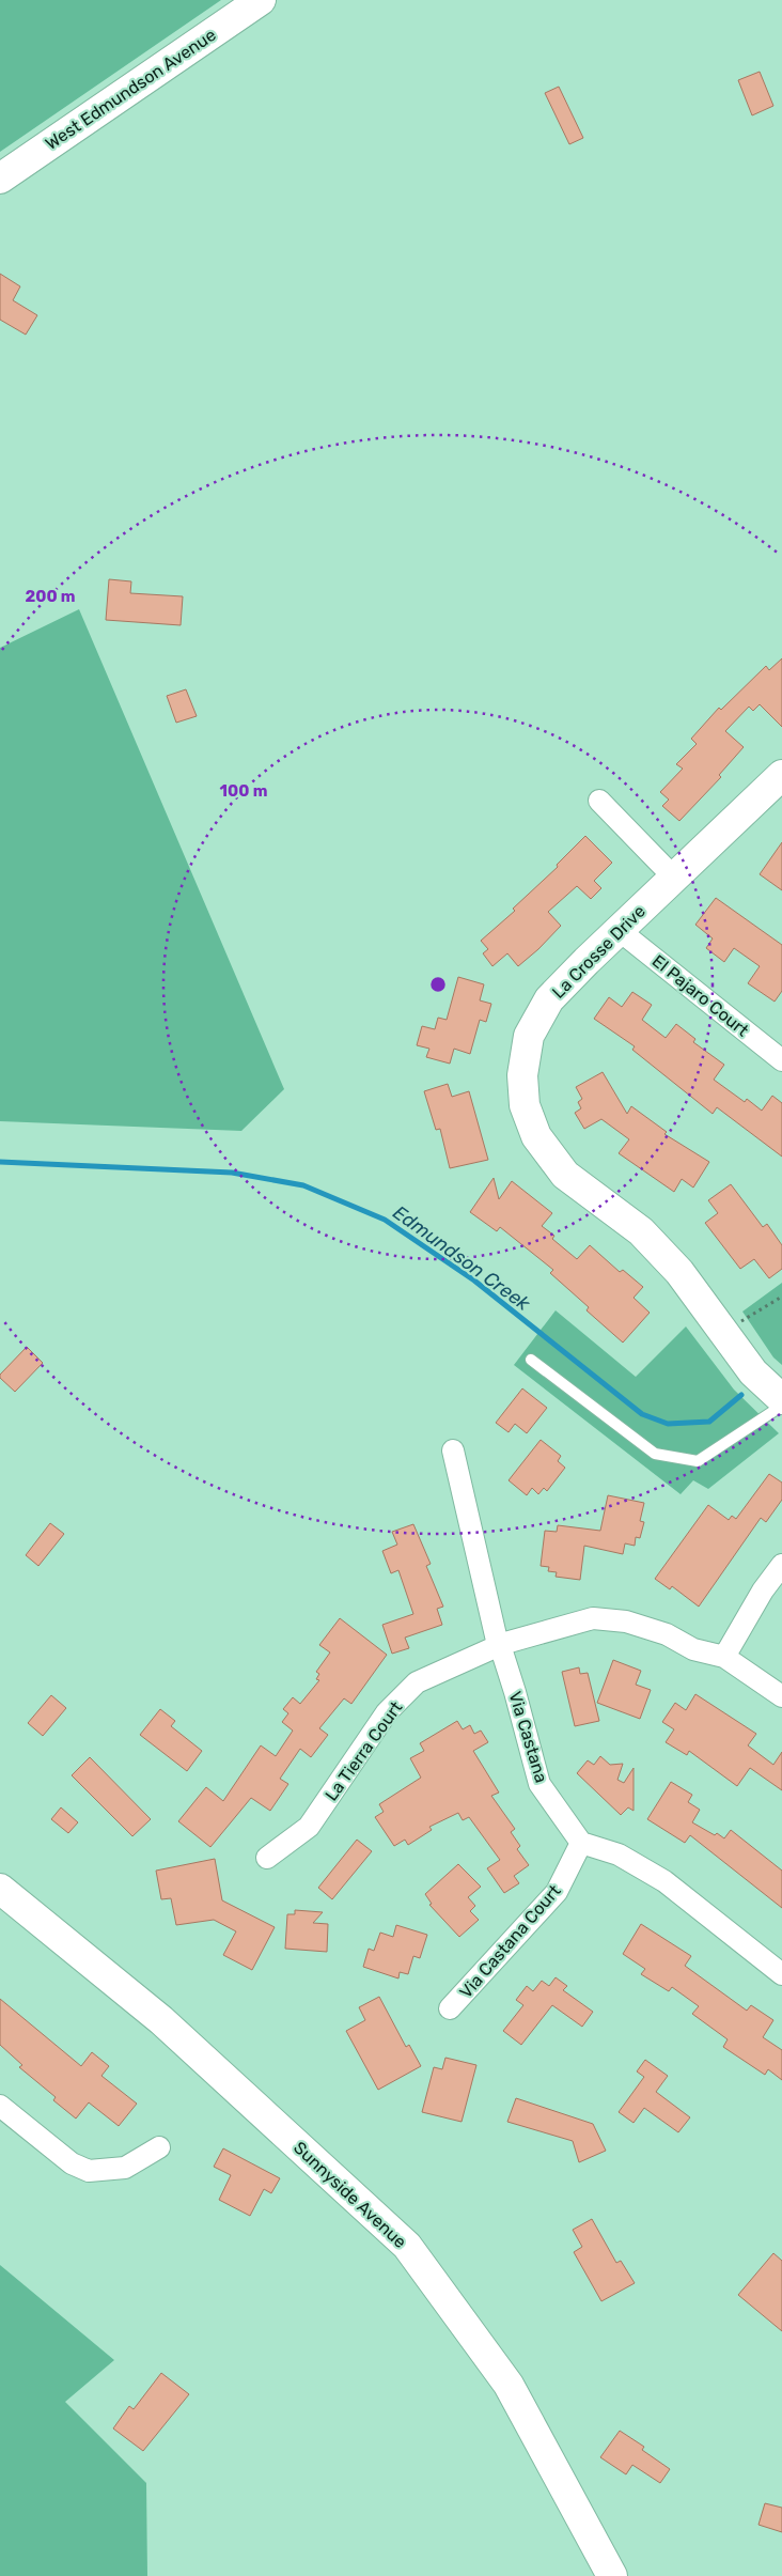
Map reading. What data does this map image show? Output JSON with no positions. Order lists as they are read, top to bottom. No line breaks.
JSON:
{"streets":{"street":["West Edmundson Avenue","La Crosse Drive","El Pajaro Court","Via Castana","La Tierra Court","Via Castana Court","Sunnyside Avenue"]},"crossings":[["La Crosse Drive","El Pajaro Court"],["Via Castana","La Tierra Court"],["Via Castana","Via Castana Court"]],"water":["Edmundson Creek"],"rings":["200 m","100 m"]}
